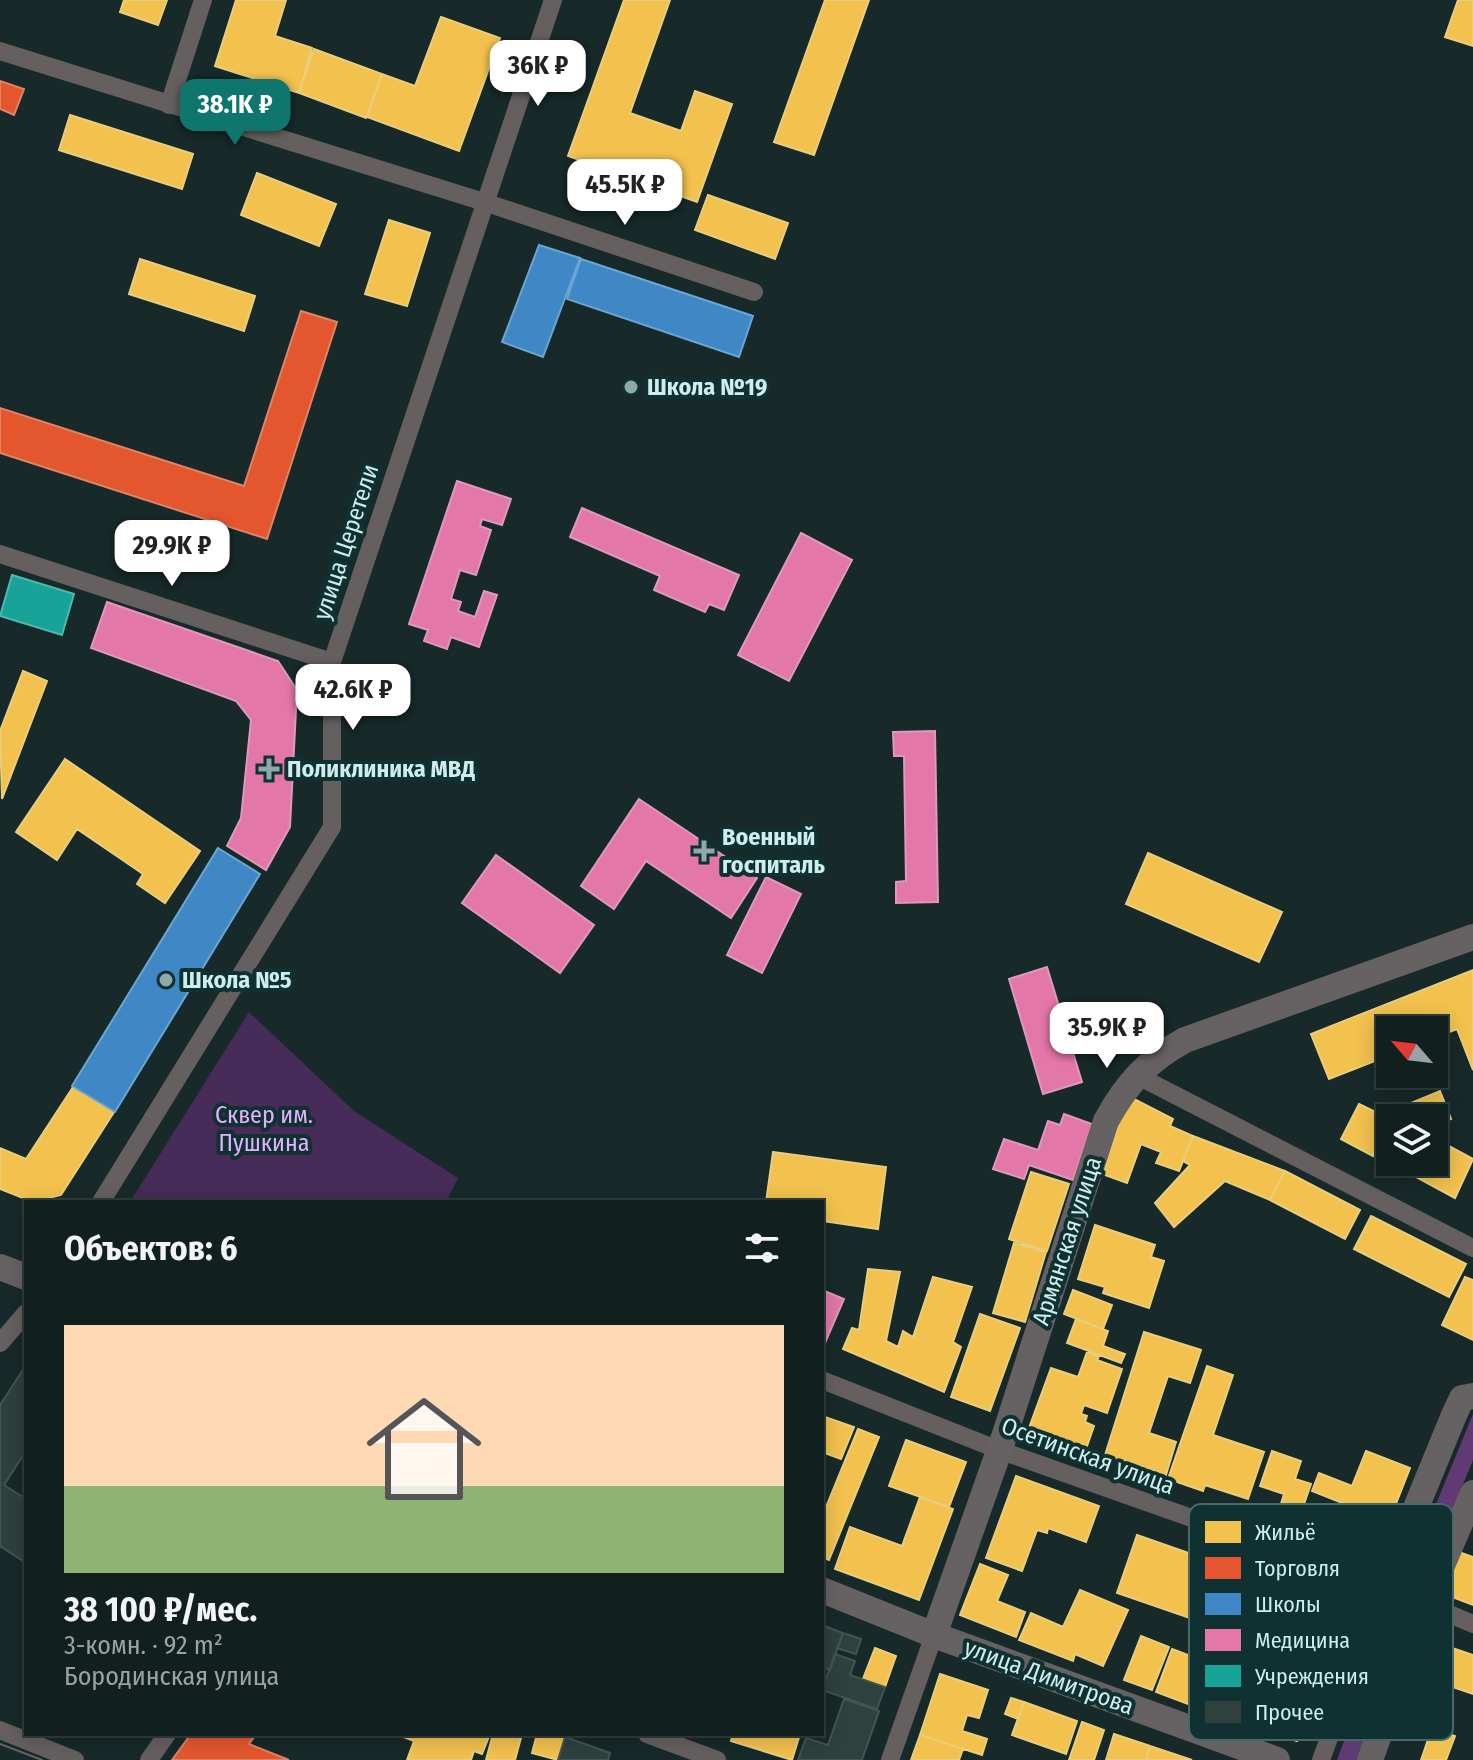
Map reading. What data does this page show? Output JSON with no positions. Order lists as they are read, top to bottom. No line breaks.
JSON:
{"streets":{"main road":["Армянская улица","улица Димитрова"],"street":["улица Церетели","Осетинская улица"]},"crossings":[["Армянская улица","Осетинская улица"],["Армянская улица","улица Димитрова"]],"parks":["Сквер им. Пушкина"],"places":{"other":["Школа №19","Школа №5"],"health":["Поликлиника МВД","Военный госпиталь"]},"legend":["Жильё","Торговля","Школы","Медицина","Учреждения","Прочее"],"north":"top left","page":{"price":["36K ₽","38.1K ₽","45.5K ₽","29.9K ₽","42.6K ₽","35.9K ₽"],"heading":"Объектов: 6","list":[{"name":"38 100 ₽/мес.","note":"3-комн. · 92 m² · Бородинская улица"}]}}
